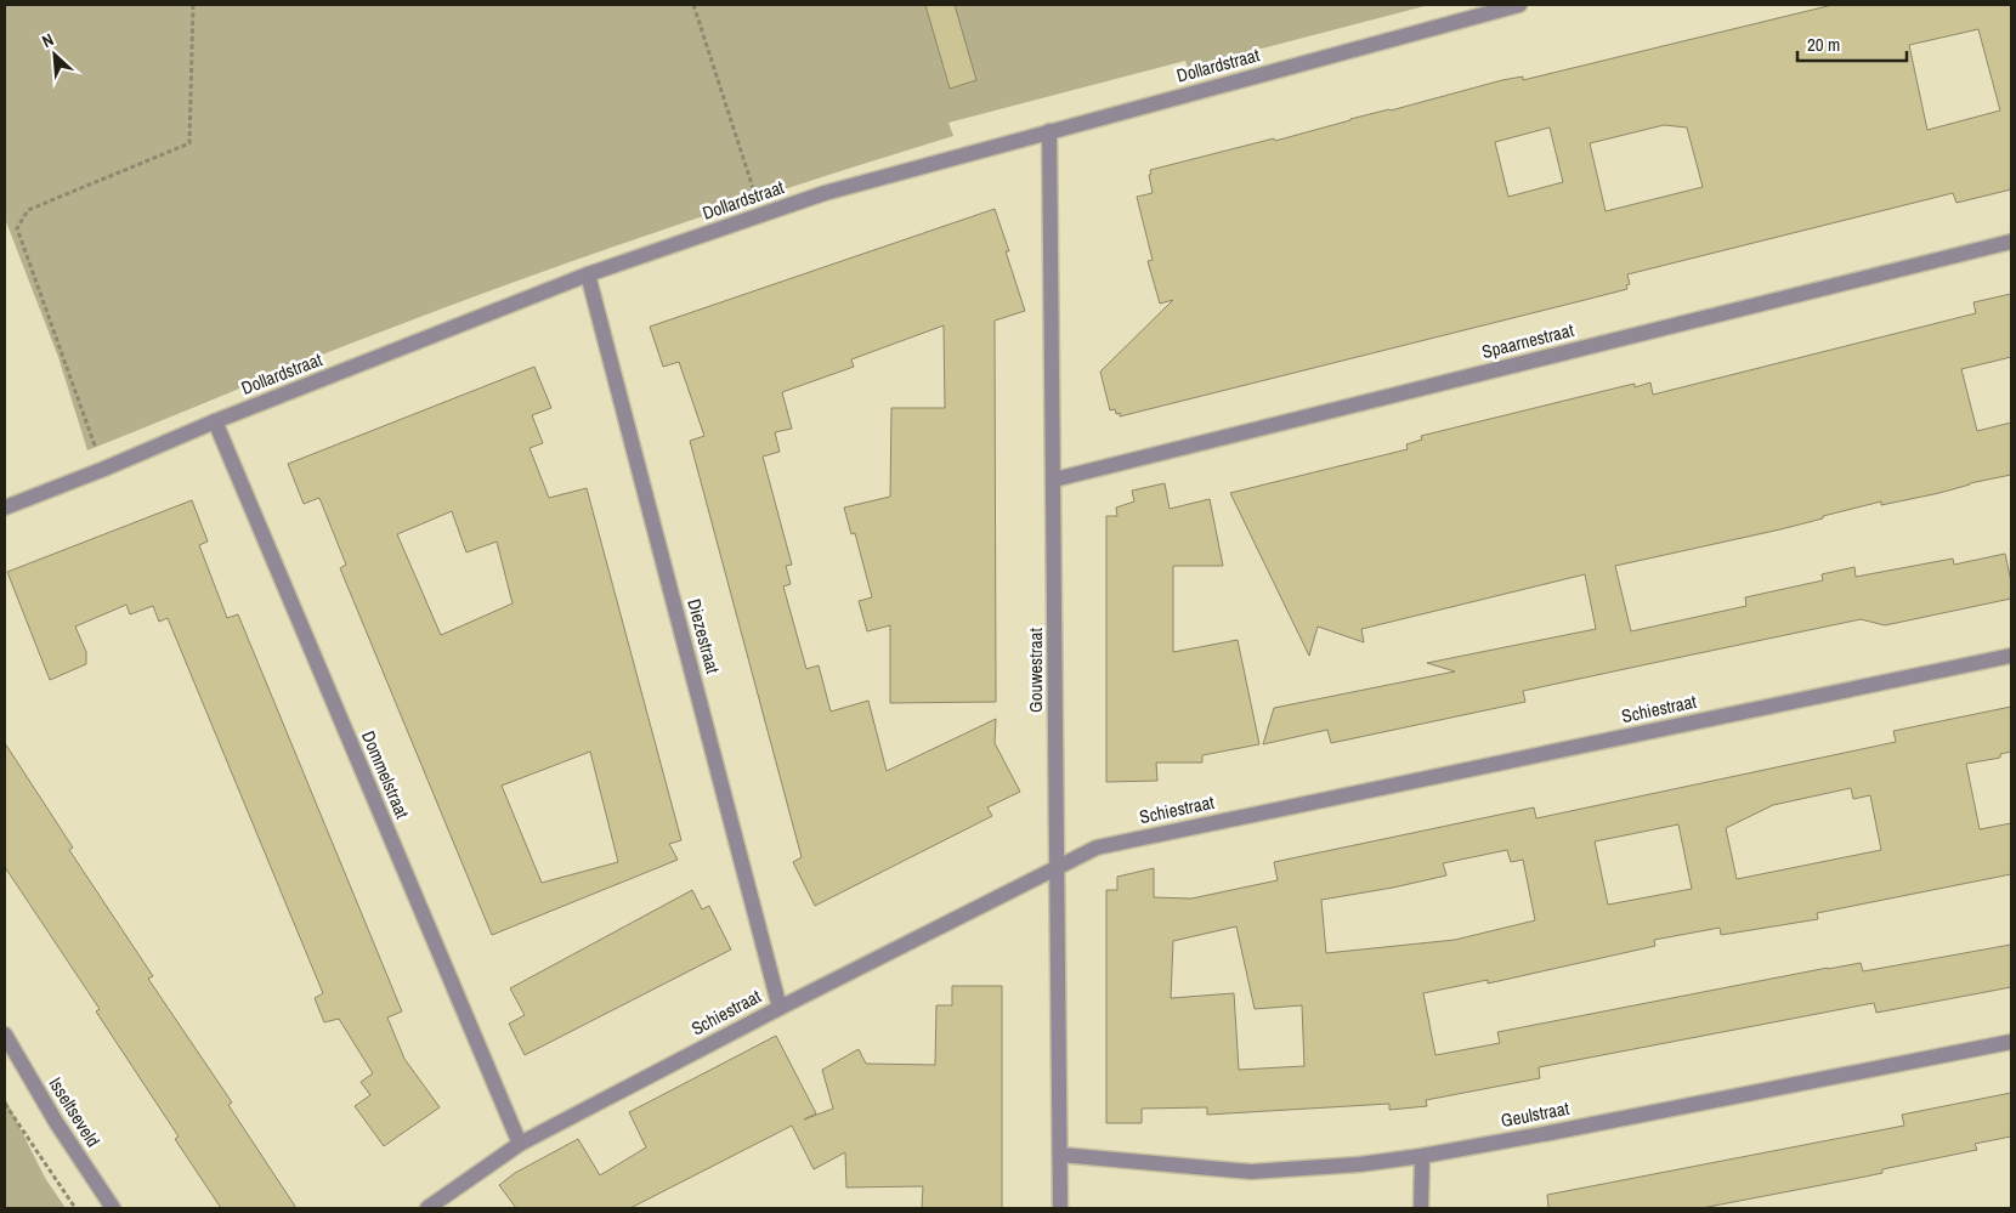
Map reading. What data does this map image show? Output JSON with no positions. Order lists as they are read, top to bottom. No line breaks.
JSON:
{"streets":{"street":["Dollardstraat","Spaarnestraat","Diezestraat","Gouwestraat","Schiestraat","Dommelstraat","Isseltseveld","Geulstraat"]},"crossings":[["Dollardstraat","Diezestraat"],["Dollardstraat","Gouwestraat"],["Dollardstraat","Dommelstraat"],["Spaarnestraat","Gouwestraat"],["Diezestraat","Schiestraat"],["Gouwestraat","Schiestraat"],["Gouwestraat","Geulstraat"],["Schiestraat","Dommelstraat"]],"scale_bar":"20 m","north":"top left"}
